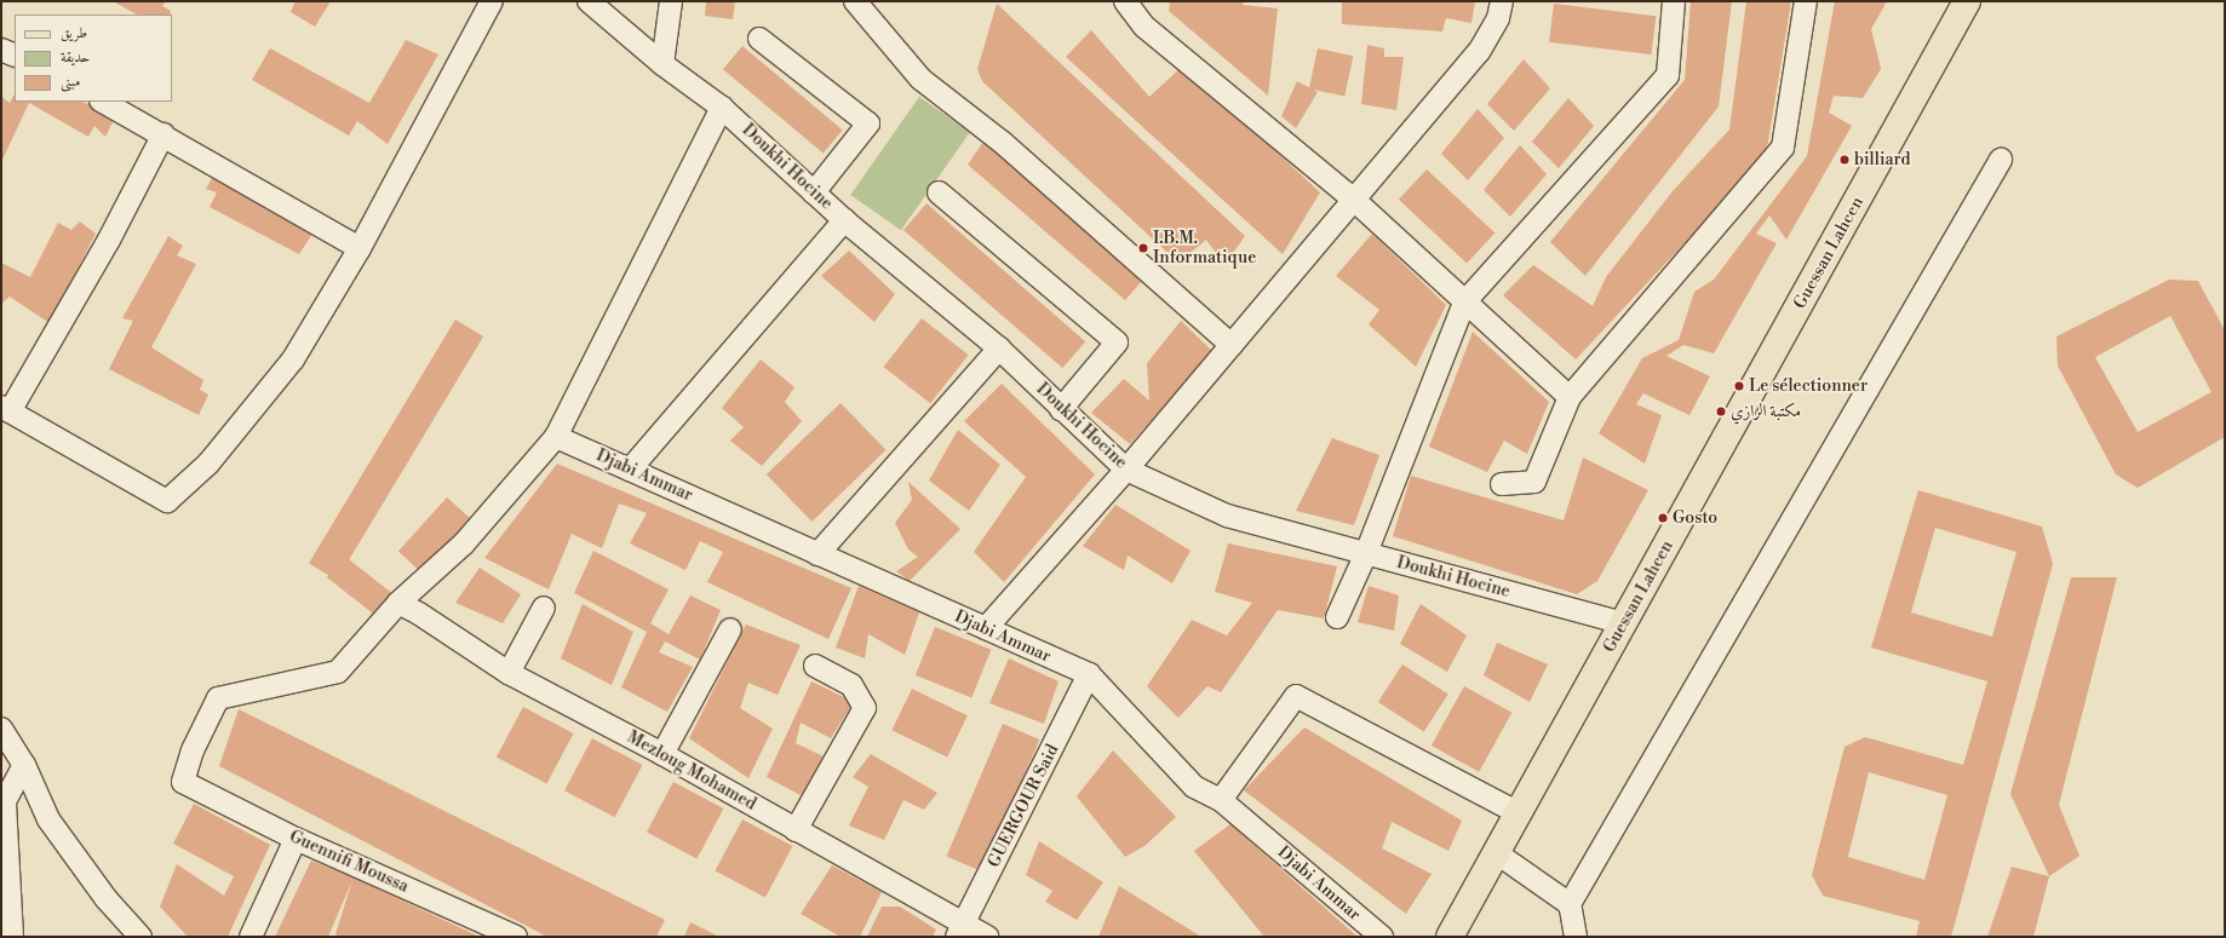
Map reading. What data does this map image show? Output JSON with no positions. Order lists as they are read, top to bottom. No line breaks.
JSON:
{"streets":{"main road":["Guessan Lahcen"],"street":["Doukhi Hocine","Djabi Ammar","Mezloug Mohamed","GUERGOUR Said","Guennifi Moussa"]},"crossings":[["Doukhi Hocine","Guessan Lahcen"],["Djabi Ammar","GUERGOUR Said"],["Mezloug Mohamed","GUERGOUR Said"],["Mezloug Mohamed","Guennifi Moussa"]],"places":["billiard","I.B.M. Informatique","Le sélectionner","مكتبة الرازي","Gosto"],"legend":["طريق","حديقة","مبنى"]}
